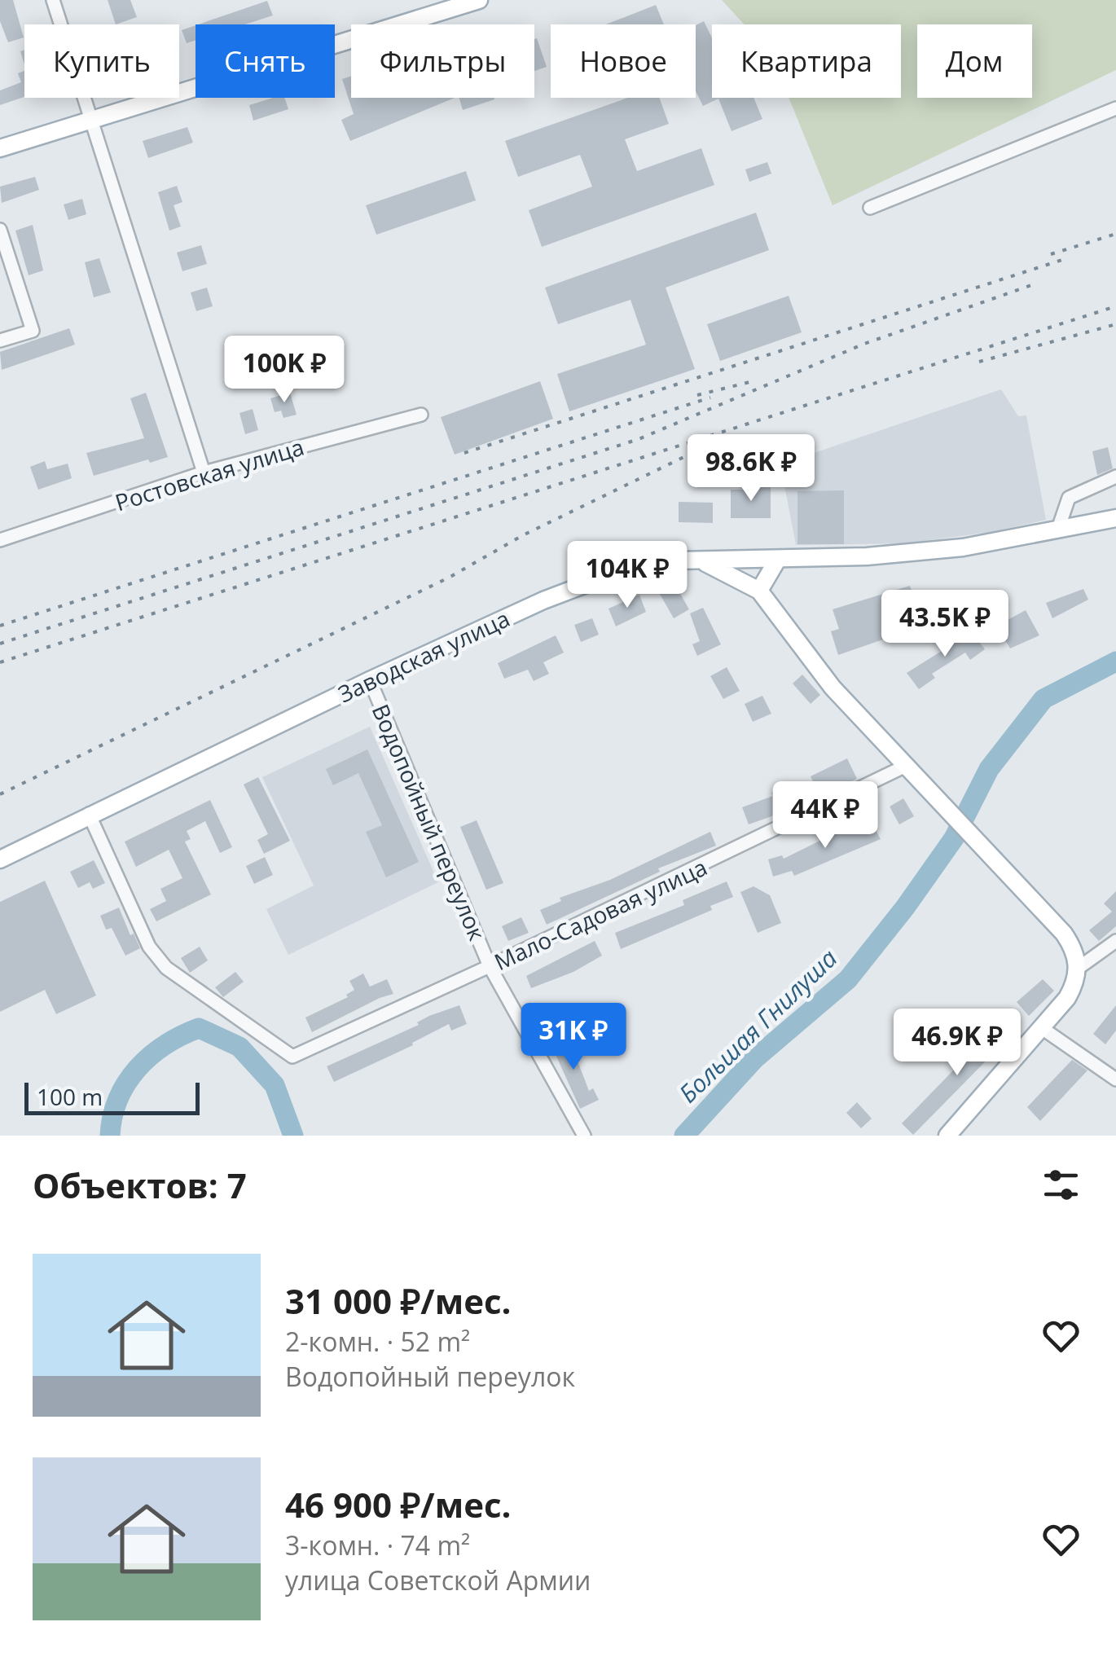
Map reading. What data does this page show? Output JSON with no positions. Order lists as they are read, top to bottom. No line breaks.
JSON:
{"streets":{"main road":["Заводская улица"],"street":["Ростовская улица","Водопойный переулок","Мало-Садовая улица"]},"crossings":[["Заводская улица","Водопойный переулок"],["Заводская улица","Мало-Садовая улица"],["Водопойный переулок","Мало-Садовая улица"]],"water":["Большая Гнилуша"],"scale_bar":"100 m","page":{"chip":["Купить","Снять","Фильтры","Новое","Квартира","Дом"],"price":["100K ₽","98.6K ₽","104K ₽","43.5K ₽","44K ₽","31K ₽","46.9K ₽"],"scale":"100 m","heading":"Объектов: 7","list":[{"name":"31 000 ₽/мес.","note":"2-комн. · 52 m² · Водопойный переулок"},{"name":"46 900 ₽/мес.","note":"3-комн. · 74 m² · улица Советской Армии"}]}}
